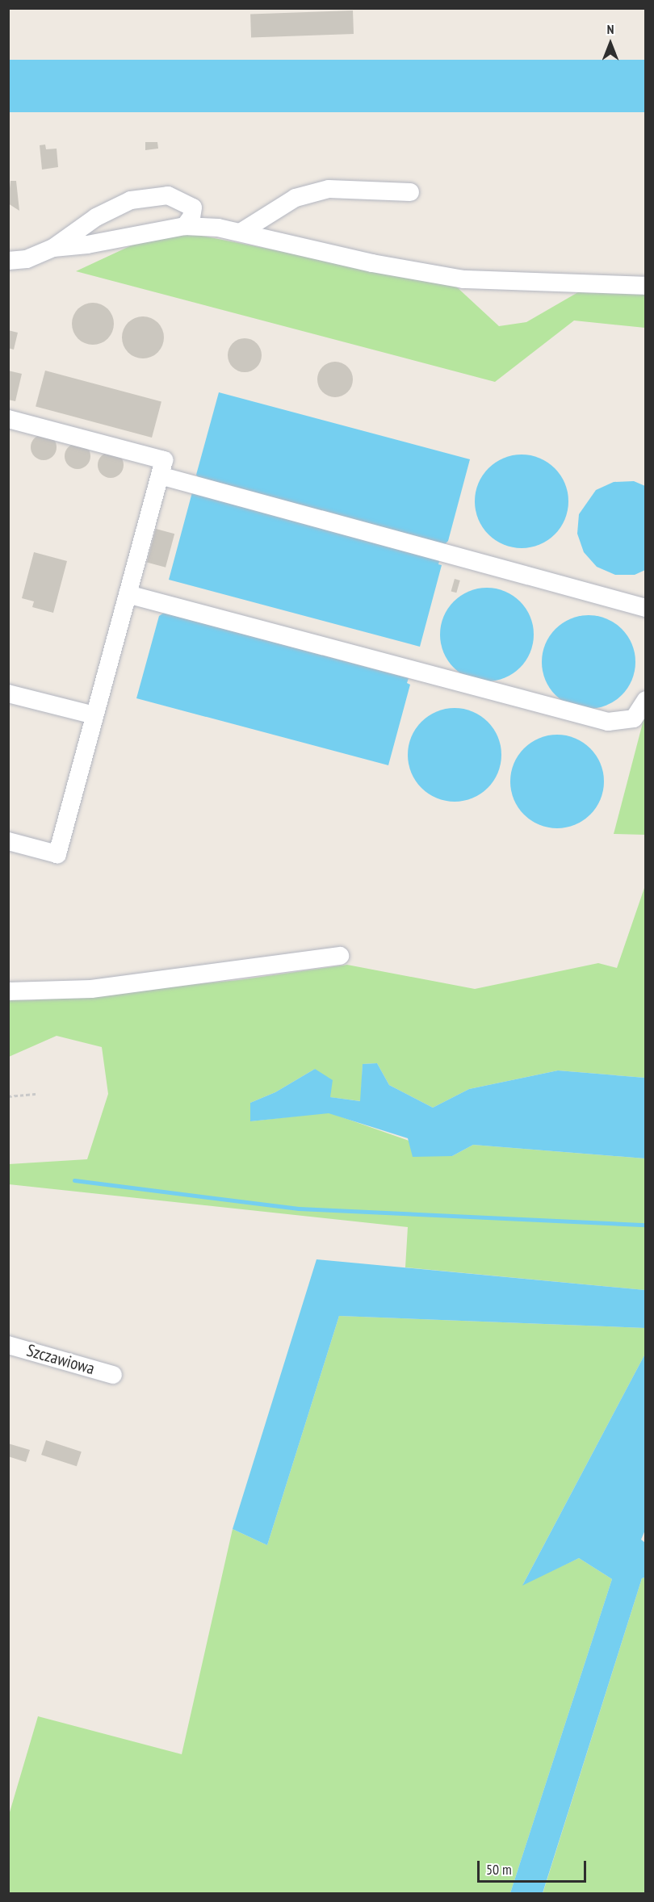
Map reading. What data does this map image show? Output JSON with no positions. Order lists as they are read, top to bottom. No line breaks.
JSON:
{"streets":{"lane":["Szczawiowa"]},"scale_bar":"50 m","north":"top"}
